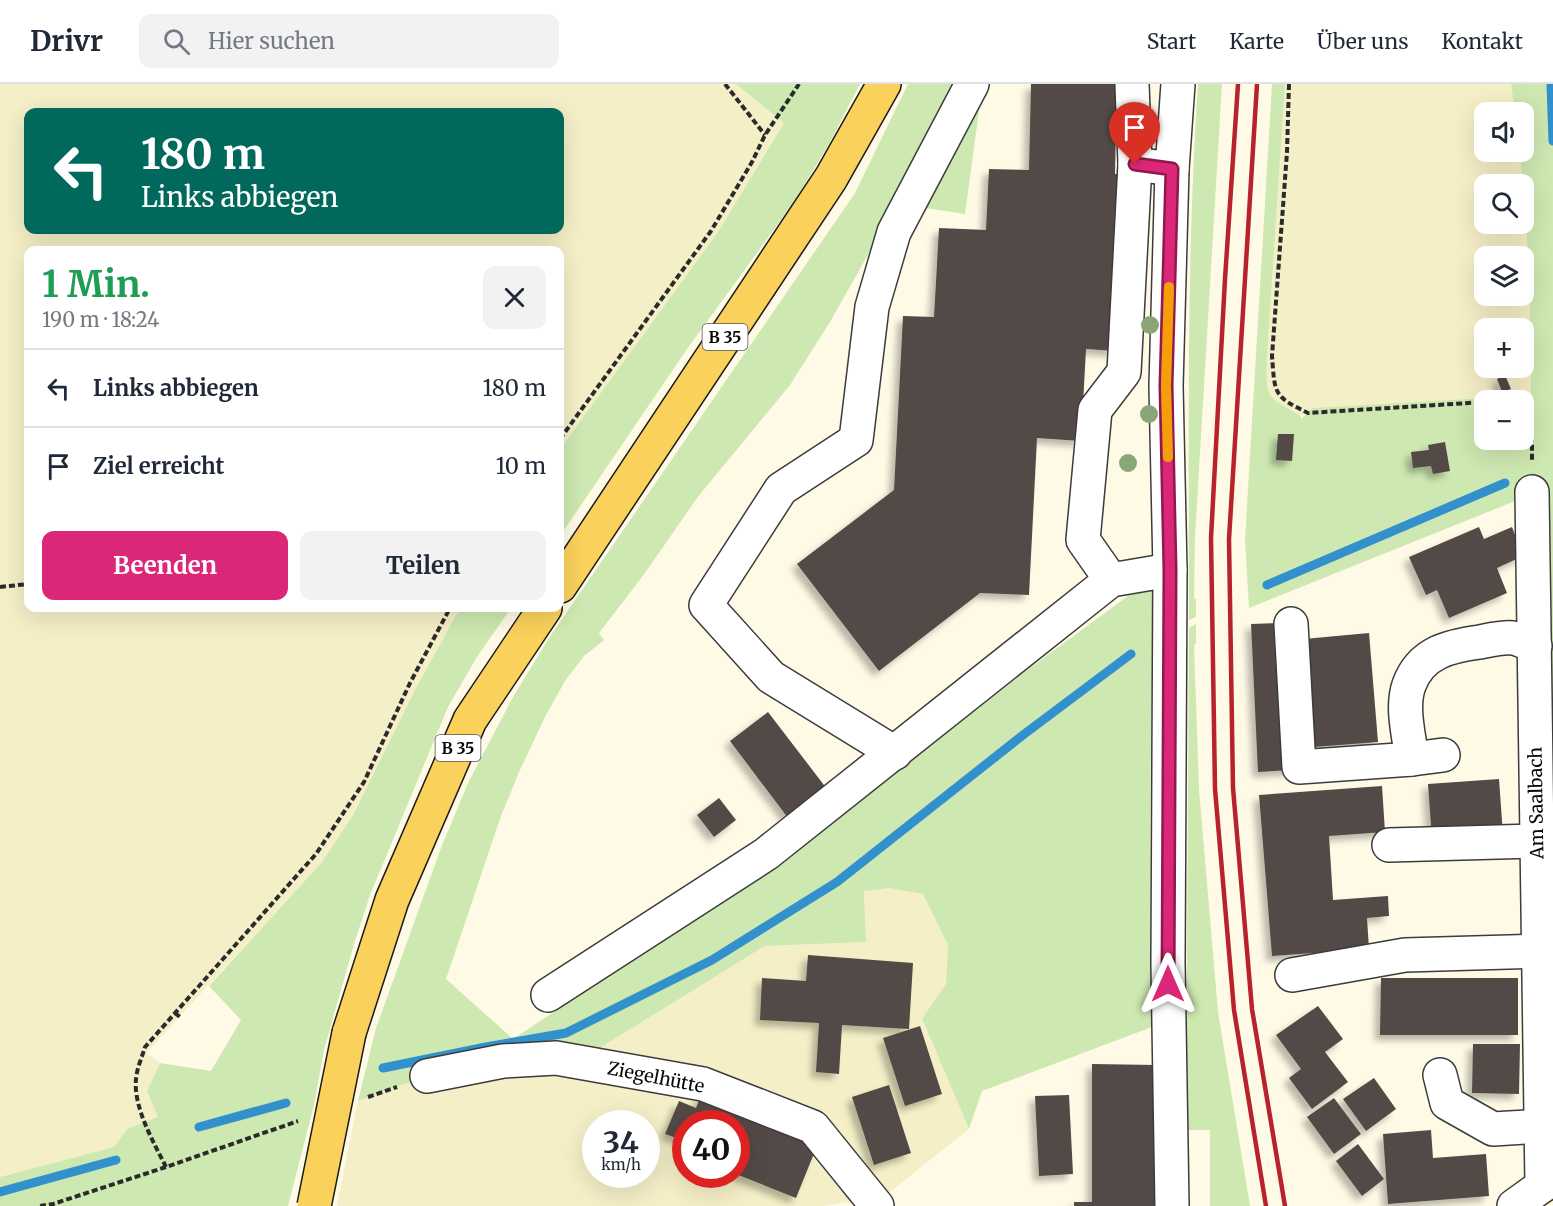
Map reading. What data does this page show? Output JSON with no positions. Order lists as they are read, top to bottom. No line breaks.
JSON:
{"streets":{"main road":["B 35"],"street":["Am Saalbach","Ziegelhütte"]},"page":{"header":"Drivr","search":"Hier suchen","nav":["Start","Karte","Über uns","Kontakt"],"map_buttons":["+","−"],"turn":["180 m","Links abbiegen"],"heading":["1 Min.","190 m · 18:24"],"list":[{"name":"Links abbiegen","value":"180 m"},{"name":"Ziel erreicht","value":"10 m"}],"buttons":["Beenden","Teilen"],"speed":"34 km/h","limit":"40"}}
